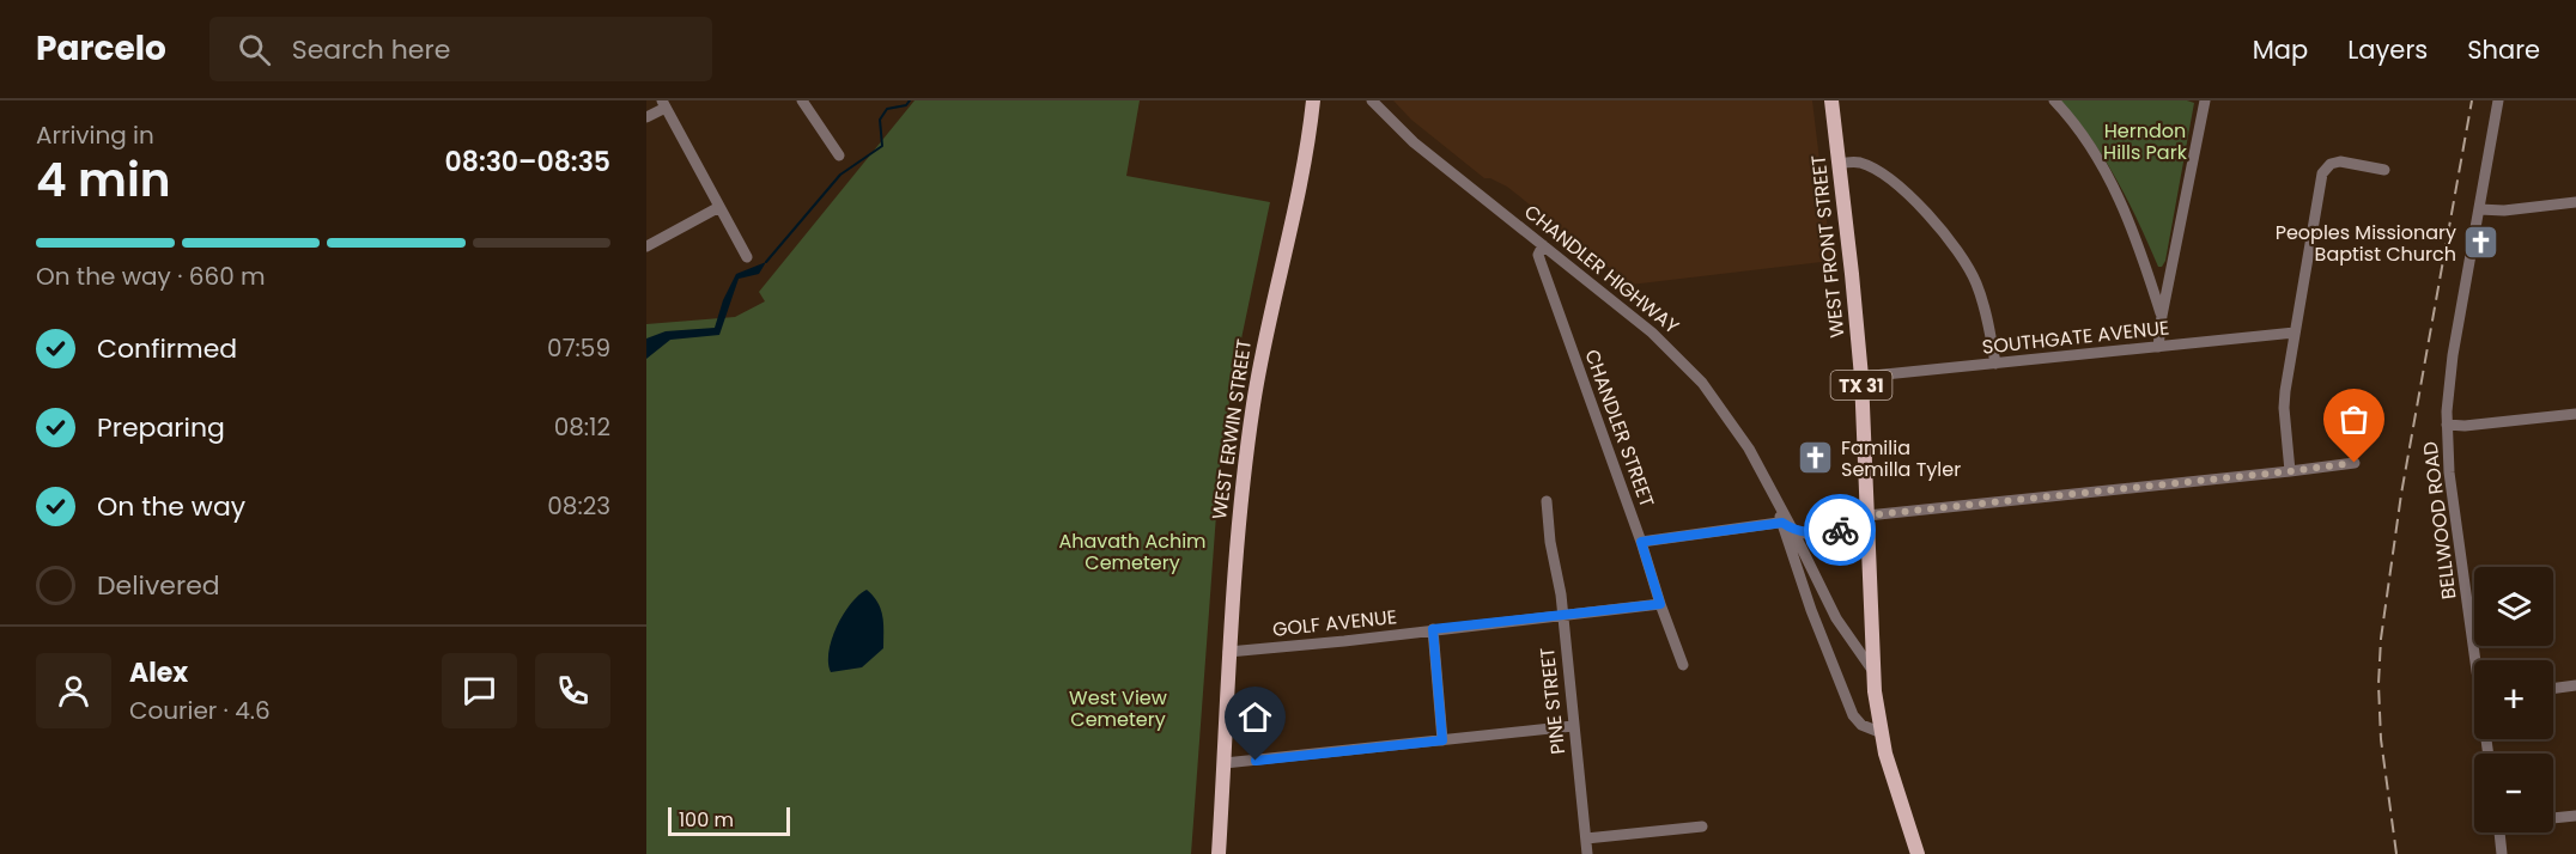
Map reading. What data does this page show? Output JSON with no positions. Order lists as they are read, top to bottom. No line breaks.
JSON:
{"streets":{"main road":["WEST FRONT STREET","TX 31","WEST ERWIN STREET"],"street":["CHANDLER HIGHWAY","SOUTHGATE AVENUE","CHANDLER STREET","BELLWOOD ROAD","GOLF AVENUE","PINE STREET"]},"crossings":[["WEST FRONT STREET","CHANDLER HIGHWAY"],["WEST FRONT STREET","SOUTHGATE AVENUE"],["WEST FRONT STREET","TX 31"],["CHANDLER HIGHWAY","TX 31"],["CHANDLER HIGHWAY","CHANDLER STREET"],["CHANDLER STREET","GOLF AVENUE"],["WEST ERWIN STREET","GOLF AVENUE"],["GOLF AVENUE","PINE STREET"]],"parks":["Herndon Hills Park","Ahavath Achim Cemetery","West View Cemetery"],"places":{"church":["Peoples Missionary Baptist Church","Familia Semilla Tyler"]},"scale_bar":"100 m","page":{"header":"Parcelo","search":"Search here","nav":["Map","Layers","Share"],"heading":["4 min","Arriving in","08:30–08:35"],"panel":["Alex","Courier · 4.6"],"bar":"On the way · 660 m","list":[["Confirmed","07:59"],["Preparing","08:12"],["On the way","08:23"],"Delivered"],"map_buttons":["+","−"],"scale":"100 m"}}
